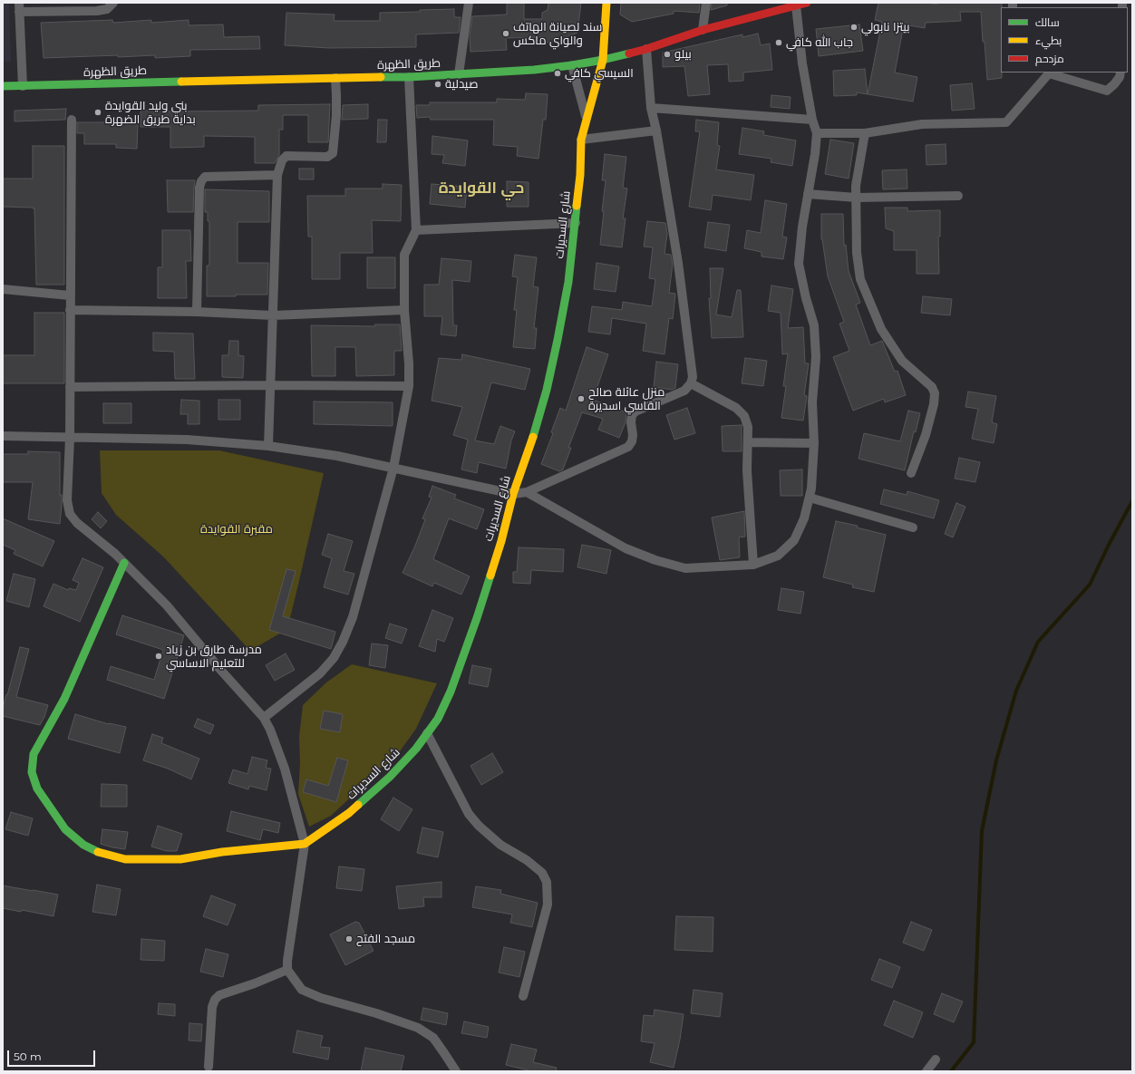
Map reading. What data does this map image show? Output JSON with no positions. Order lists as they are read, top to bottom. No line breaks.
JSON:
{"streets":{"street":["طريق الظهرة","شارع السديرات"]},"crossings":[["طريق الظهرة","شارع السديرات"]],"districts":["حي القوايدة"],"parks":["مقبرة القوايدة"],"places":["بيتزا نابولي","سند لصيانة الهاتف والواي ماكس","جاب الله كافي","بيلو","السيسي كافي","صيدلية","بني وليد القوايدة بداية طريق الضهرة","منزل عائلة صالح القاسي اسديرة","مدرسة طارق بن زياد للتعليم الاساسي","مسجد الفتح"],"legend":["سالك","بطيء","مزدحم"],"scale_bar":"50 m"}
